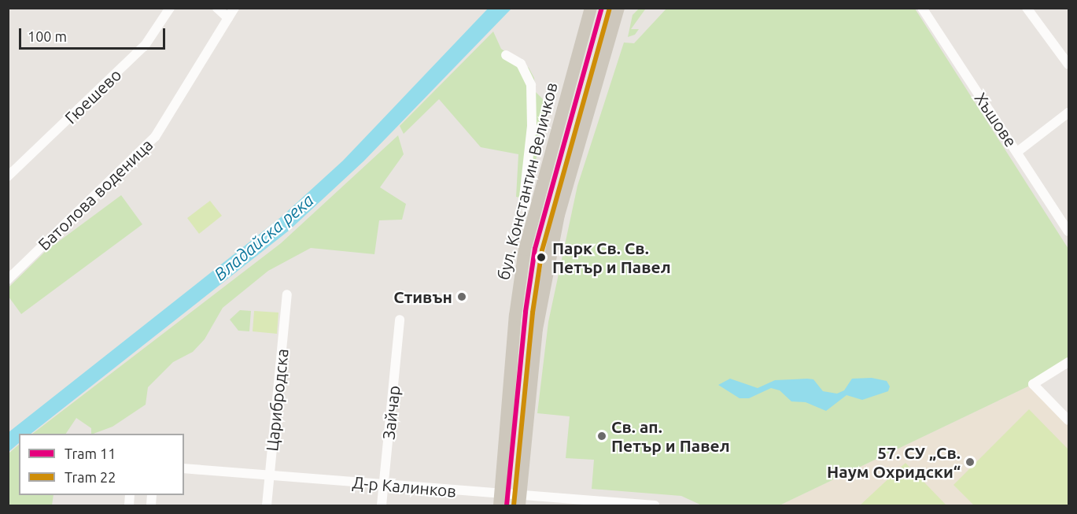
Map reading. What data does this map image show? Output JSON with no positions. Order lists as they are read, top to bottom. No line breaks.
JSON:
{"streets":{"main road":["бул. Константин Величков"],"street":["Гюешево","Хъшове","Батолова воденица","Царибродска","Зайчар","Д-р Калинков"]},"crossings":[["бул. Константин Величков","Д-р Калинков"],["Царибродска","Д-р Калинков"],["Зайчар","Д-р Калинков"]],"water":["Владайска река"],"places":["Парк Св. Св. Петър и Павел","Стивън","Св. ап. Петър и Павел","57. СУ „Св. Наум Охридски“"],"lines":["tram line 11","tram line 22"],"legend":["Tram 11","Tram 22"],"scale_bar":"100 m"}
